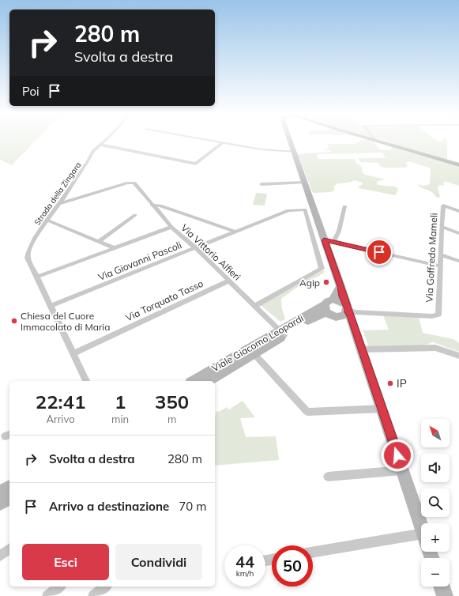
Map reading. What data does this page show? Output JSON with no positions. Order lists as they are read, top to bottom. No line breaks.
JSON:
{"streets":{"main road":["Viale Giacomo Leopardi"],"street":["Strada della Zingara","Via Vittorio Alfieri","Via Goffredo Mameli","Via Giovanni Pascoli","Via Torquato Tasso"]},"crossings":[["Strada della Zingara","Via Vittorio Alfieri"],["Via Vittorio Alfieri","Via Giovanni Pascoli"],["Via Vittorio Alfieri","Via Torquato Tasso"],["Via Vittorio Alfieri","Viale Giacomo Leopardi"]],"places":["Agip","Chiesa del Cuore Immacolato di Maria","IP"],"north":"top left","page":{"turn":["280 m","Svolta a destra"],"then":"Poi","eta":["22:41","Arrivo","1","min","350","m"],"map_buttons":["+","−"],"list":[{"name":"Svolta a destra","value":"280 m"},{"name":"Arrivo a destinazione","value":"70 m"}],"buttons":["Esci","Condividi"],"speed":"44 km/h","limit":"50"}}
